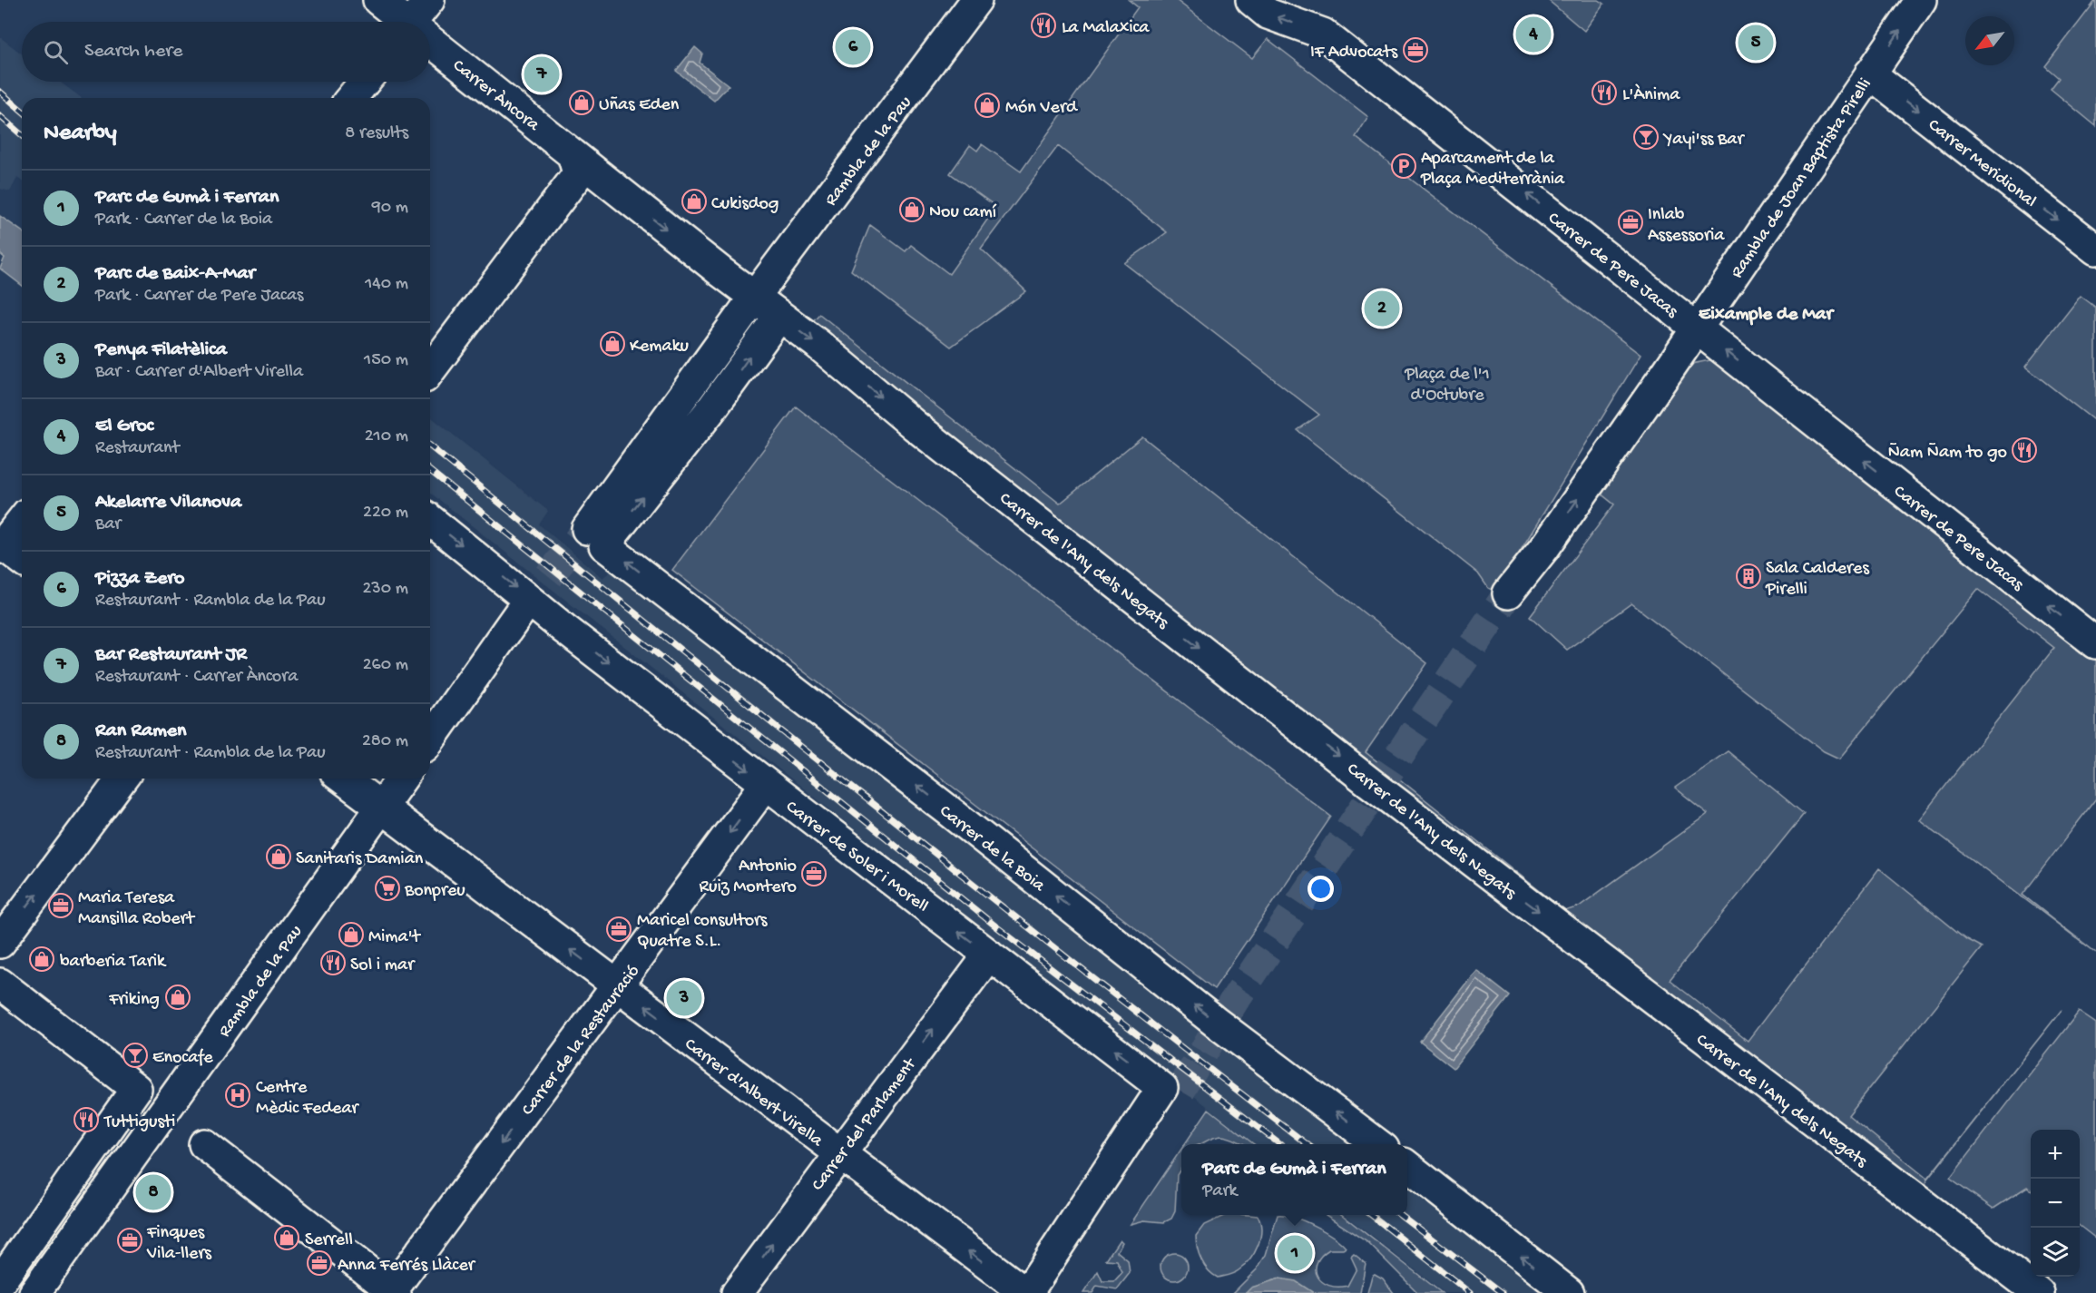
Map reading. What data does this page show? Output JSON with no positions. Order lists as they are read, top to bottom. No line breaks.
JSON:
{"streets":{"street":["Carrer Àncora","Rambla de la Pau","Carrer Meridional","Rambla de Joan Baptista Pirelli","Carrer de Pere Jacas","Carrer de l'Any dels Negats","Carrer de la Boia","Carrer de Soler i Morell","Carrer de la Restauració","Carrer d'Albert Virella","Carrer del Parlament"]},"crossings":[["Carrer Àncora","Rambla de la Pau"],["Rambla de la Pau","Carrer de la Boia"],["Rambla de la Pau","Carrer d'Albert Virella"],["Carrer Meridional","Rambla de Joan Baptista Pirelli"],["Rambla de Joan Baptista Pirelli","Carrer de Pere Jacas"],["Carrer de Soler i Morell","Carrer de la Restauració"],["Carrer de Soler i Morell","Carrer del Parlament"],["Carrer de la Restauració","Carrer d'Albert Virella"],["Carrer d'Albert Virella","Carrer del Parlament"]],"one_way":["Carrer Àncora","Carrer Meridional","Rambla de Joan Baptista Pirelli","Carrer de Pere Jacas","Carrer de l'Any dels Negats","Carrer de la Boia","Carrer de la Restauració","Carrer d'Albert Virella"],"districts":["Eixample de Mar"],"parks":["Plaça de l'1 d'Octubre"],"places":{"restaurant":["La Malaxica","L'Ànima","Ñam Ñam to go","Sol i mar","Tuttigusti"],"office":["IF Advocats","Inlab Assessoria","Antonio Ruiz Montero","Maria Teresa Mansilla Robert","Maricel consultors Quatre S.L.","Finques Vila-llers","Anna Ferrés Llàcer"],"shop":["Uñas Eden","Món Verd","Cukisdog","Nou camí","Kemaku","Sanitaris Damian","Mima't","barberia Tarik","Friking","Serrell"],"bar":["Yayi'ss Bar","Enocafe"],"parking":["Aparcament de la Plaça Mediterrània"],"building":["Sala Calderes Pirelli"],"supermarket":["Bonpreu"],"hospital":["Centre Mèdic Fedear"]},"north":"bottom left","page":{"pins":["4","5","6","7","2","3","8","1"],"search":"Search here","heading":["Nearby","8 results"],"list":[{"mark":"1","name":"Parc de Gumà i Ferran","note":"Park · Carrer de la Boia","value":"90 m"},{"mark":"2","name":"Parc de Baix-A-Mar","note":"Park · Carrer de Pere Jacas","value":"140 m"},{"mark":"3","name":"Penya Filatèlica","note":"Bar · Carrer d'Albert Virella","value":"150 m"},{"mark":"4","name":"El Groc","note":"Restaurant","value":"210 m"},{"mark":"5","name":"Akelarre Vilanova","note":"Bar","value":"220 m"},{"mark":"6","name":"Pizza Zero","note":"Restaurant · Rambla de la Pau","value":"230 m"},{"mark":"7","name":"Bar Restaurant JR","note":"Restaurant · Carrer Àncora","value":"260 m"},{"mark":"8","name":"Ran Ramen","note":"Restaurant · Rambla de la Pau","value":"280 m"}],"map_buttons":["+","−"],"popup":["Parc de Gumà i Ferran","Park"]}}
